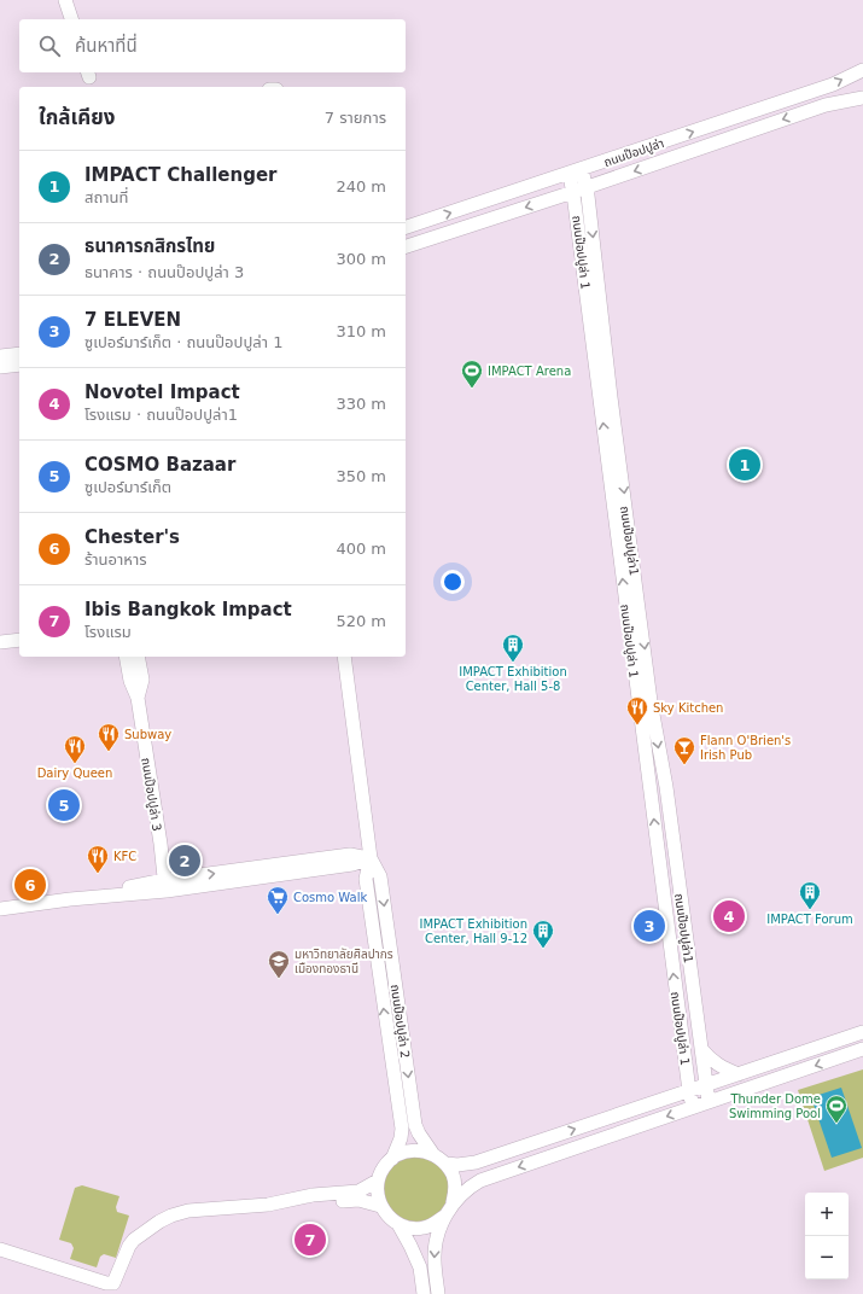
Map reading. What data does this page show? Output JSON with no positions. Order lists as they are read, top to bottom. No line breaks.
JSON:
{"streets":{"street":["ถนนป๊อปปูล่า","ถนนป๊อปปูล่า 1","ถนนป๊อปปูล่า1","ถนนป๊อปปูล่า 3","ถนนป๊อปปูล่า 2"]},"crossings":[["ถนนป๊อปปูล่า","ถนนป๊อปปูล่า 1"],["ถนนป๊อปปูล่า","ถนนป๊อปปูล่า1"],["ถนนป๊อปปูล่า 1","ถนนป๊อปปูล่า1"]],"one_way":["ถนนป๊อปปูล่า 1","ถนนป๊อปปูล่า1"],"places":{"sports":["IMPACT Arena","Thunder Dome Swimming Pool"],"building":["IMPACT Exhibition Center, Hall 5-8","IMPACT Forum","IMPACT Exhibition Center, Hall 9-12"],"restaurant":["Sky Kitchen","Subway","Dairy Queen","KFC"],"bar":["Flann O'Brien's Irish Pub"],"supermarket":["Cosmo Walk"],"school or university":["มหาวิทยาลัยศิลปากร เมืองทองธานี"]},"page":{"search":"ค้นหาที่นี่","heading":["ใกล้เคียง","7 รายการ"],"list":[{"mark":"1","name":"IMPACT Challenger","note":"สถานที่","value":"240 m"},{"mark":"2","name":"ธนาคารกสิกรไทย","note":"ธนาคาร · ถนนป๊อปปูล่า 3","value":"300 m"},{"mark":"3","name":"7 ELEVEN","note":"ซูเปอร์มาร์เก็ต · ถนนป๊อปปูล่า 1","value":"310 m"},{"mark":"4","name":"Novotel Impact","note":"โรงแรม · ถนนป๊อปปูล่า1","value":"330 m"},{"mark":"5","name":"COSMO Bazaar","note":"ซูเปอร์มาร์เก็ต","value":"350 m"},{"mark":"6","name":"Chester's","note":"ร้านอาหาร","value":"400 m"},{"mark":"7","name":"Ibis Bangkok Impact","note":"โรงแรม","value":"520 m"}],"pins":["1","5","2","6","4","3","7"],"map_buttons":["+","−"]}}
